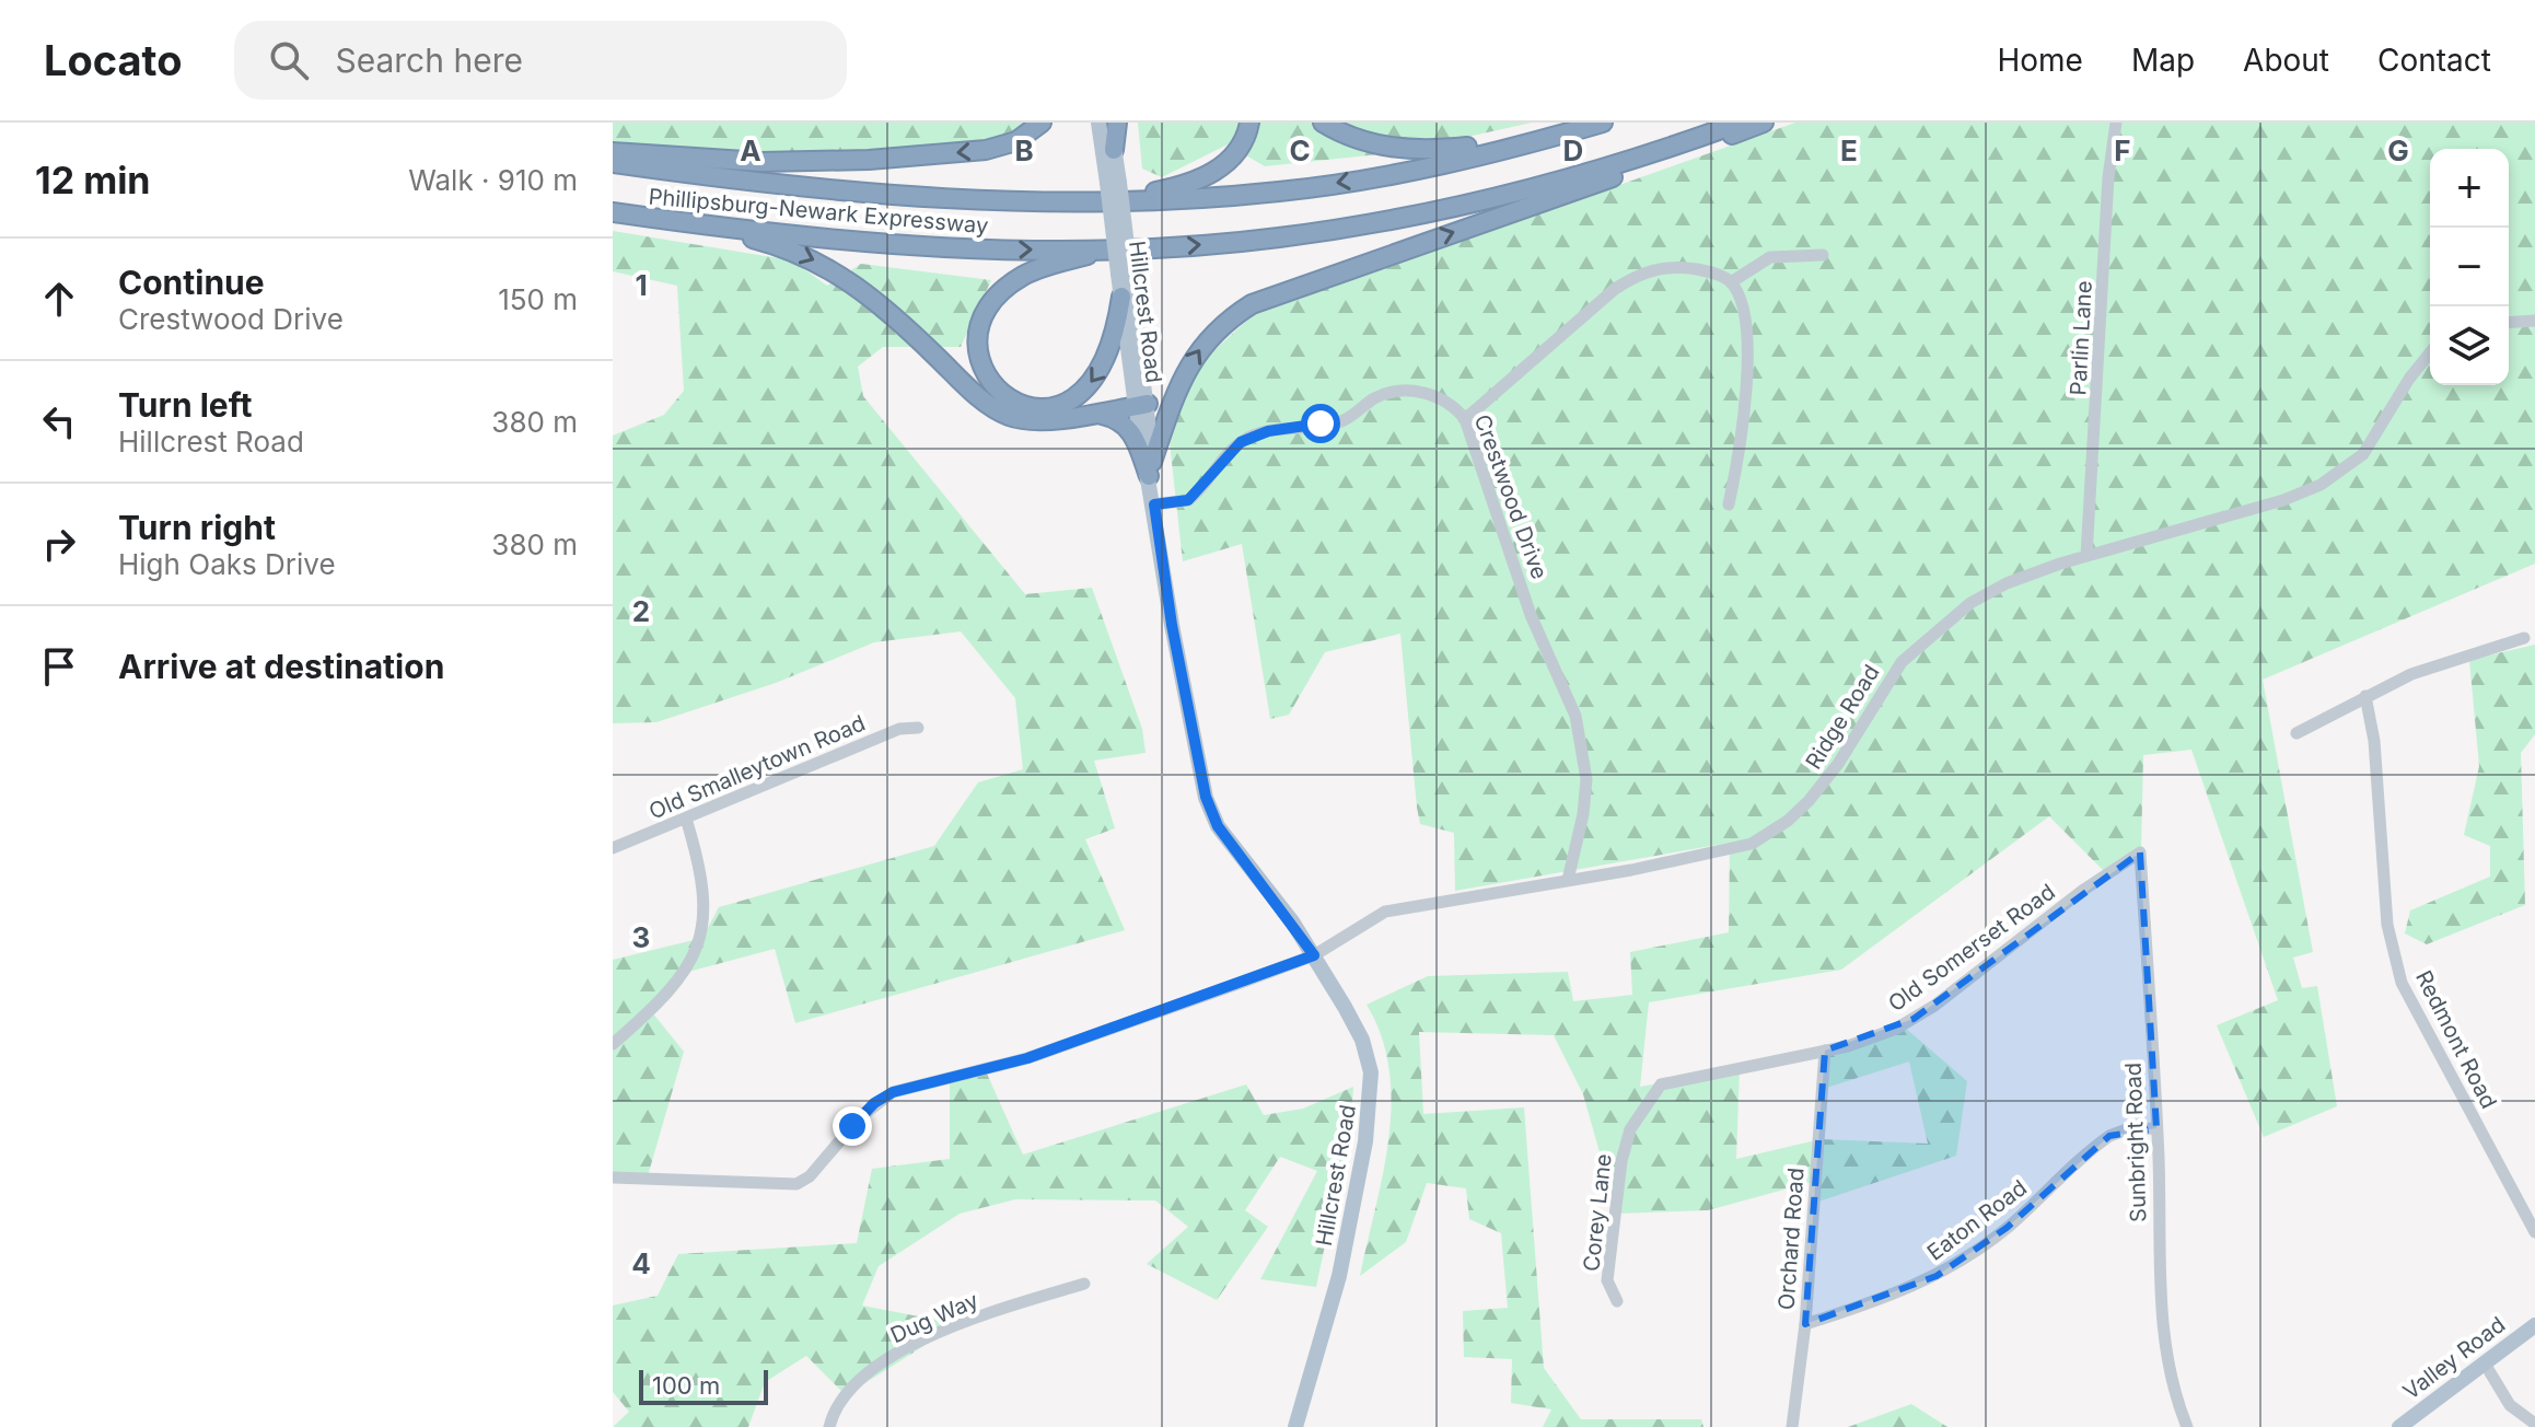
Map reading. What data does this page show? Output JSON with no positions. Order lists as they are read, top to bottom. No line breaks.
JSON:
{"streets":{"highway":["Phillipsburg-Newark Expressway"],"main road":["Hillcrest Road","Valley Road"],"street":["Parlin Lane","Crestwood Drive","Ridge Road","Old Smalleytown Road","Old Somerset Road","Redmont Road","Sunbright Road","Corey Lane","Eaton Road","Orchard Road","Dug Way"]},"crossings":[["Hillcrest Road","Crestwood Drive"],["Hillcrest Road","Ridge Road"],["Parlin Lane","Ridge Road"],["Crestwood Drive","Ridge Road"],["Old Somerset Road","Sunbright Road"],["Old Somerset Road","Corey Lane"],["Old Somerset Road","Orchard Road"],["Sunbright Road","Eaton Road"],["Eaton Road","Orchard Road"]],"scale_bar":"100 m","page":{"header":"Locato","search":"Search here","nav":["Home","Map","About","Contact"],"heading":["12 min","Walk · 910 m"],"map_buttons":["+","−"],"list":[["Continue","Crestwood Drive","150 m"],["Turn left","Hillcrest Road","380 m"],["Turn right","High Oaks Drive","380 m"],"Arrive at destination"],"scale":"100 m"},"grid":{"columns":["A","B","C","D","E","F","G"],"rows":["1","2","3","4"]}}
